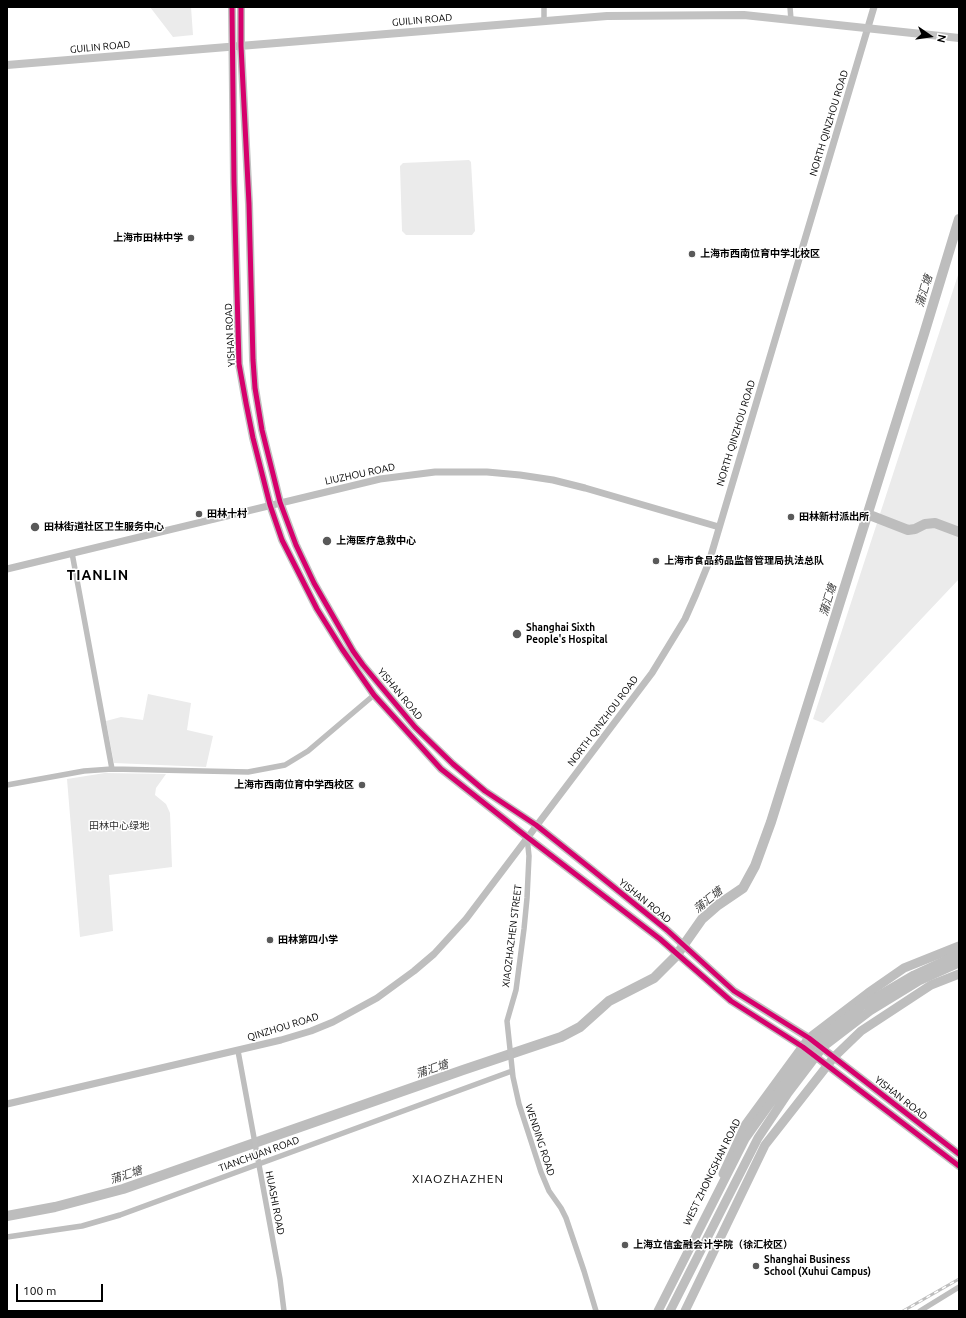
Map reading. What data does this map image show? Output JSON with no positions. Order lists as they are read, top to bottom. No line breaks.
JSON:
{"streets":{"main road":["GUILIN ROAD","YISHAN ROAD","WEST ZHONGSHAN ROAD"],"street":["NORTH QINZHOU ROAD","LIUZHOU ROAD","XIAOZHAZHEN STREET","QINZHOU ROAD","WENDING ROAD","TIANCHUAN ROAD","HUASHI ROAD"]},"crossings":[["GUILIN ROAD","NORTH QINZHOU ROAD"],["GUILIN ROAD","YISHAN ROAD"],["NORTH QINZHOU ROAD","YISHAN ROAD"],["NORTH QINZHOU ROAD","LIUZHOU ROAD"],["NORTH QINZHOU ROAD","QINZHOU ROAD"],["YISHAN ROAD","LIUZHOU ROAD"],["YISHAN ROAD","XIAOZHAZHEN STREET"],["YISHAN ROAD","QINZHOU ROAD"],["YISHAN ROAD","WEST ZHONGSHAN ROAD"],["XIAOZHAZHEN STREET","QINZHOU ROAD"],["XIAOZHAZHEN STREET","WENDING ROAD"],["QINZHOU ROAD","HUASHI ROAD"],["WENDING ROAD","TIANCHUAN ROAD"],["TIANCHUAN ROAD","HUASHI ROAD"]],"districts":["TIANLIN","XIAOZHAZHEN"],"water":["蒲汇塘"],"parks":["田林中心绿地"],"places":["上海市田林中学","上海市西南位育中学北校区","田林十村","田林新村派出所","田林街道社区卫生服务中心","上海医疗急救中心","上海市食品药品监督管理局执法总队","Shanghai Sixth People's Hospital","上海市西南位育中学西校区","田林第四小学","上海立信金融会计学院（徐汇校区）","Shanghai Business School (Xuhui Campus)"],"scale_bar":"100 m","north":"right"}
